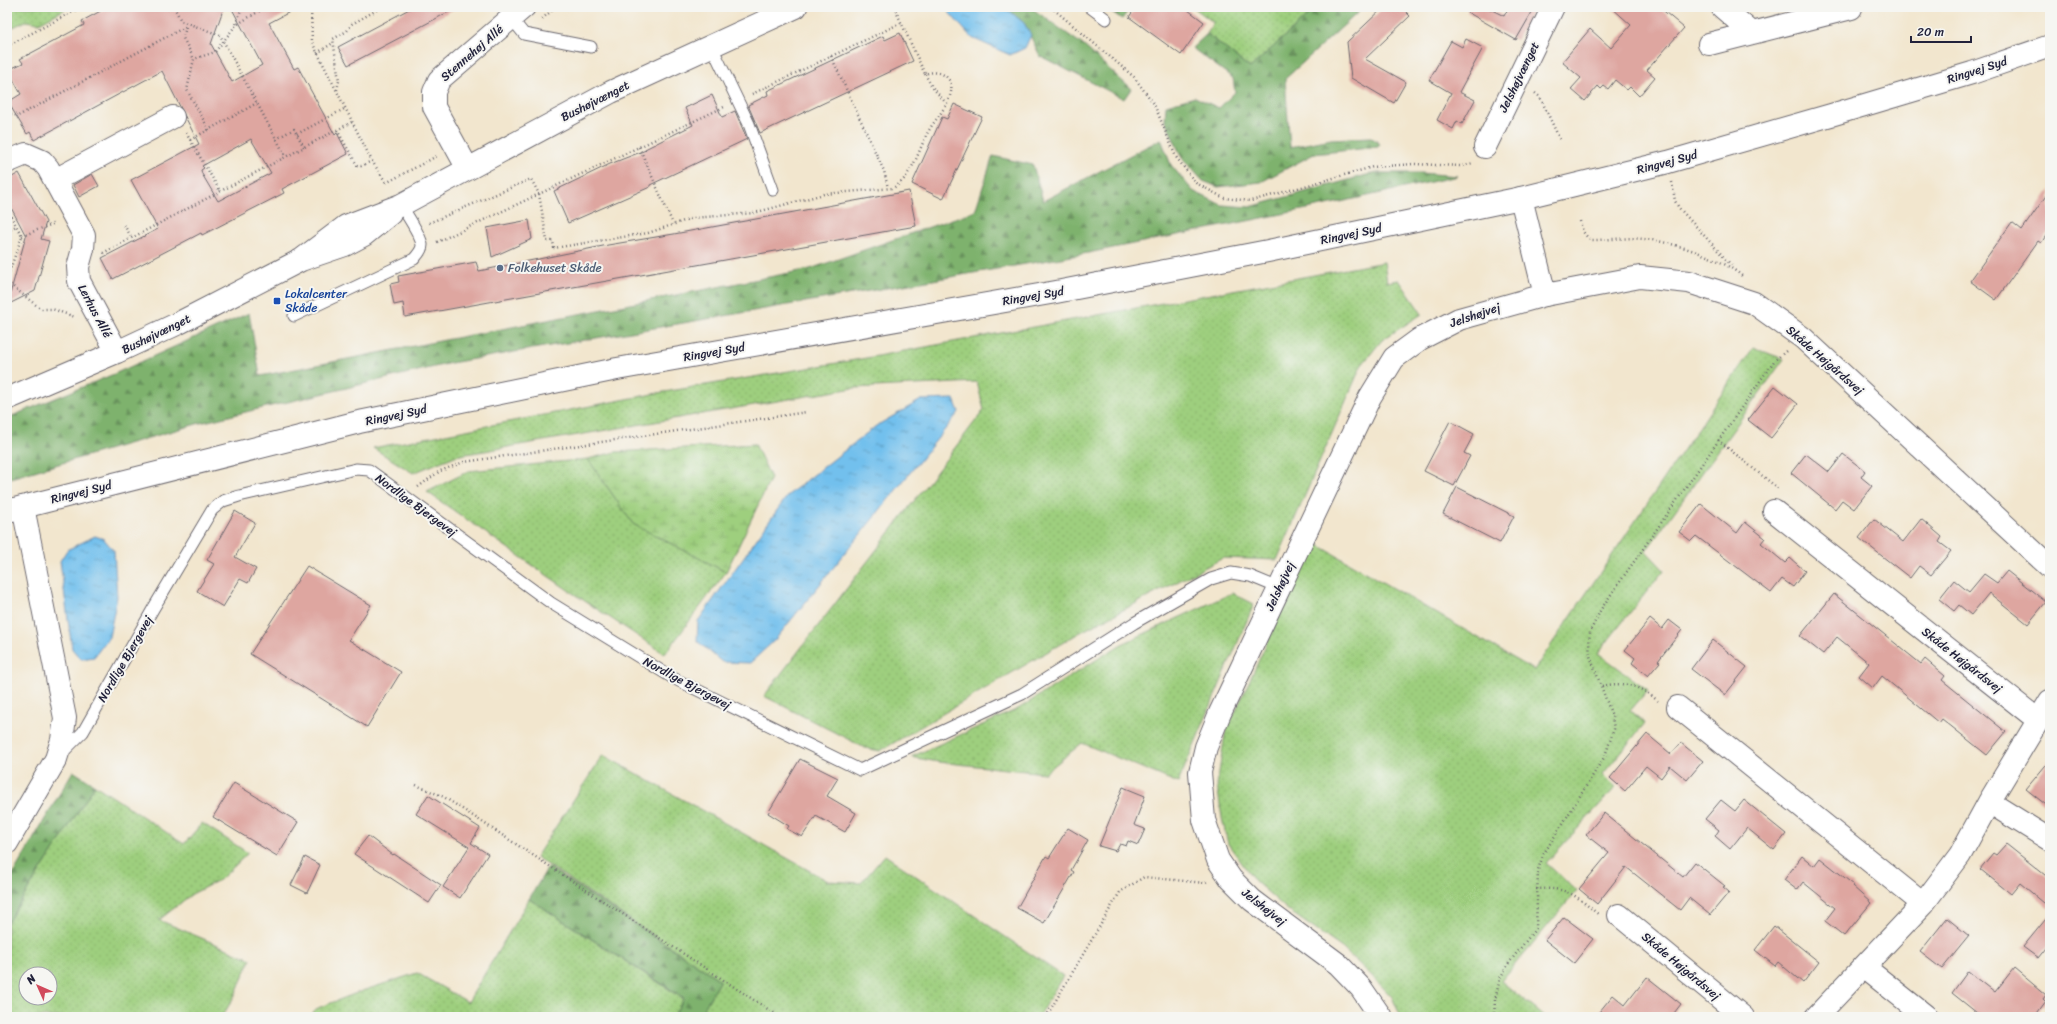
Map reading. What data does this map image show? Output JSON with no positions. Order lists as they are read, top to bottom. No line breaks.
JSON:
{"streets":{"street":["Stennehøj Allé","Ringvej Syd","Jelshøjvænget","Bushøjvænget","Lerhus Allé","Jelshøjvej","Skåde Højgårdsvej","Nordlige Bjergevej"]},"crossings":[["Stennehøj Allé","Bushøjvænget"],["Ringvej Syd","Nordlige Bjergevej"],["Bushøjvænget","Lerhus Allé"],["Jelshøjvej","Skåde Højgårdsvej"],["Jelshøjvej","Nordlige Bjergevej"]],"places":{"other":["Folkehuset Skåde"],"transit":["Lokalcenter Skåde"]},"scale_bar":"20 m","north":"top left"}
